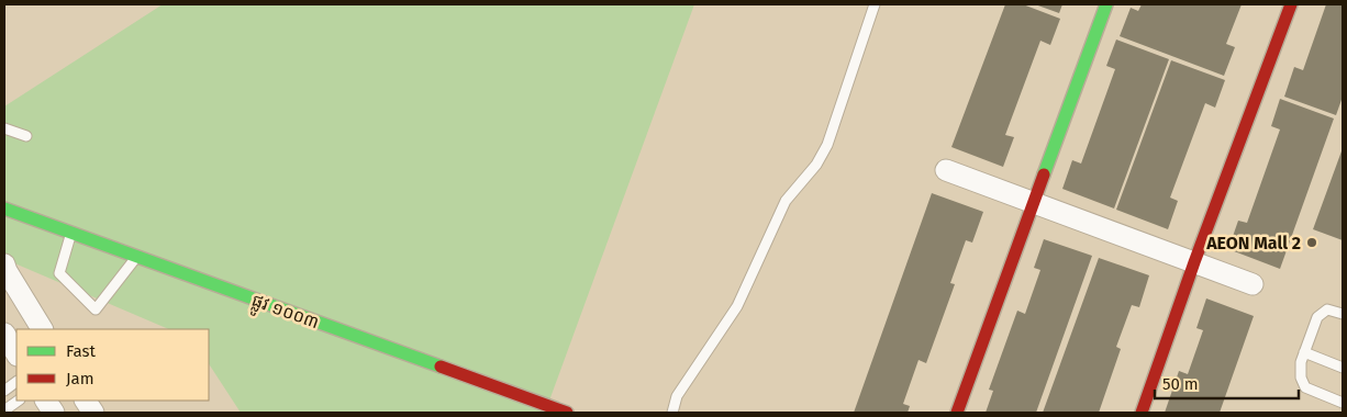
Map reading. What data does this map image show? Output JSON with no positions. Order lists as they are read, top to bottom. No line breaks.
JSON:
{"streets":{"street":["ផ្លូវ ១០០៣"]},"places":["AEON Mall 2"],"legend":["Fast","Jam"],"scale_bar":"50 m"}
